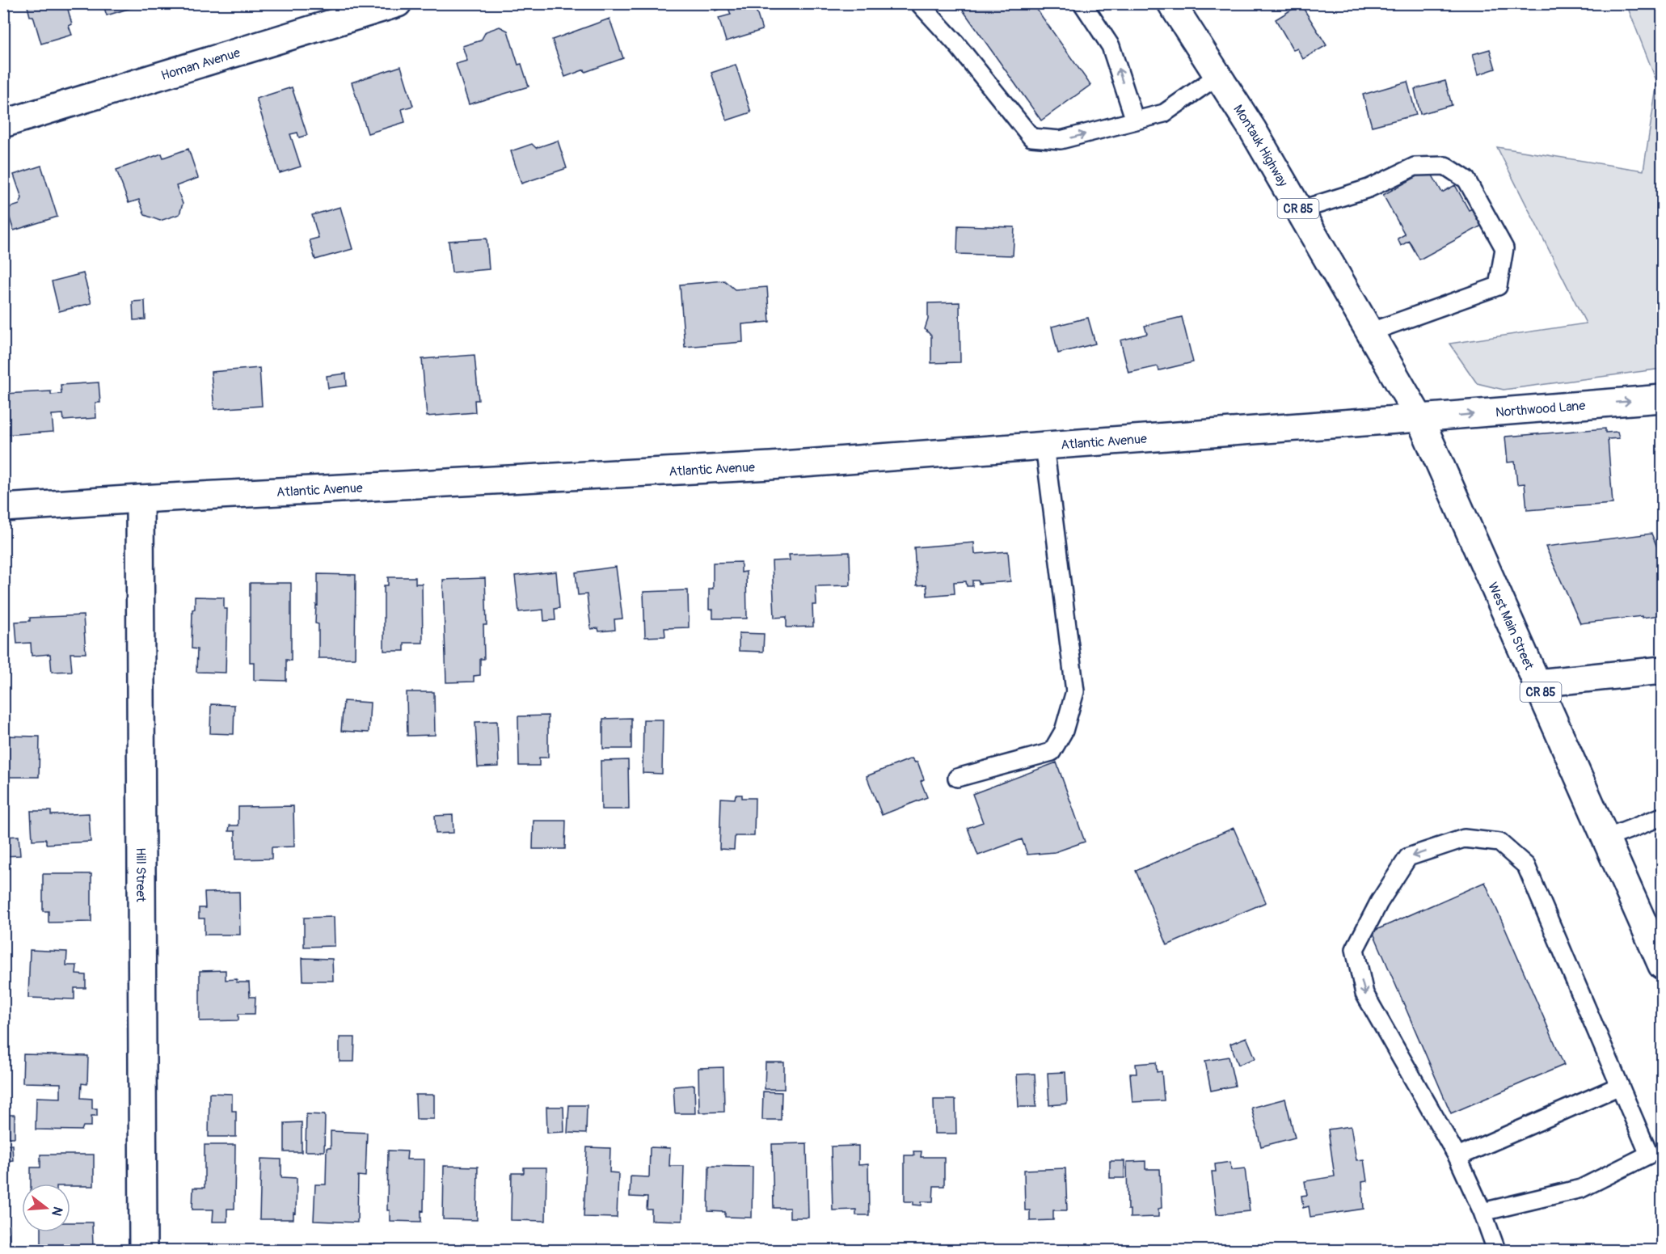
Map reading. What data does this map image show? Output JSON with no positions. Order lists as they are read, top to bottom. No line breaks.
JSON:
{"streets":{"street":["Homan Avenue","Montauk Highway","CR 85","Northwood Lane","Atlantic Avenue","West Main Street","Hill Street"]},"crossings":[["Montauk Highway","Northwood Lane"],["Montauk Highway","Atlantic Avenue"],["Montauk Highway","West Main Street"],["Northwood Lane","Atlantic Avenue"],["Northwood Lane","West Main Street"],["Atlantic Avenue","West Main Street"],["Atlantic Avenue","Hill Street"]],"one_way":["Northwood Lane"],"north":"right"}
